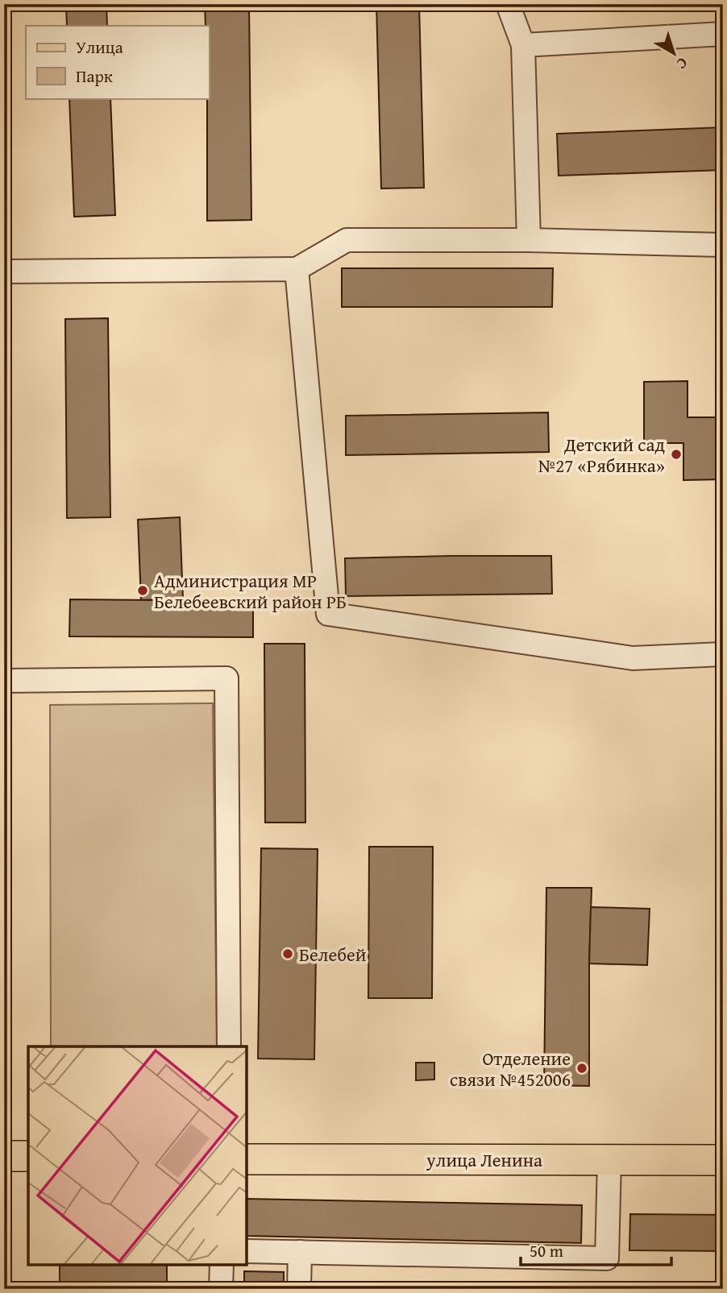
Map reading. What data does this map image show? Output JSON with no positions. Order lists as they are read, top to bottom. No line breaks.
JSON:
{"streets":{"main road":["улица Ленина"]},"places":["Детский сад №27 «Рябинка»","Администрация МР Белебеевский район РБ","Белебей","Отделение связи №452006"],"legend":["Улица","Парк"],"scale_bar":"50 m","north":"bottom right"}
